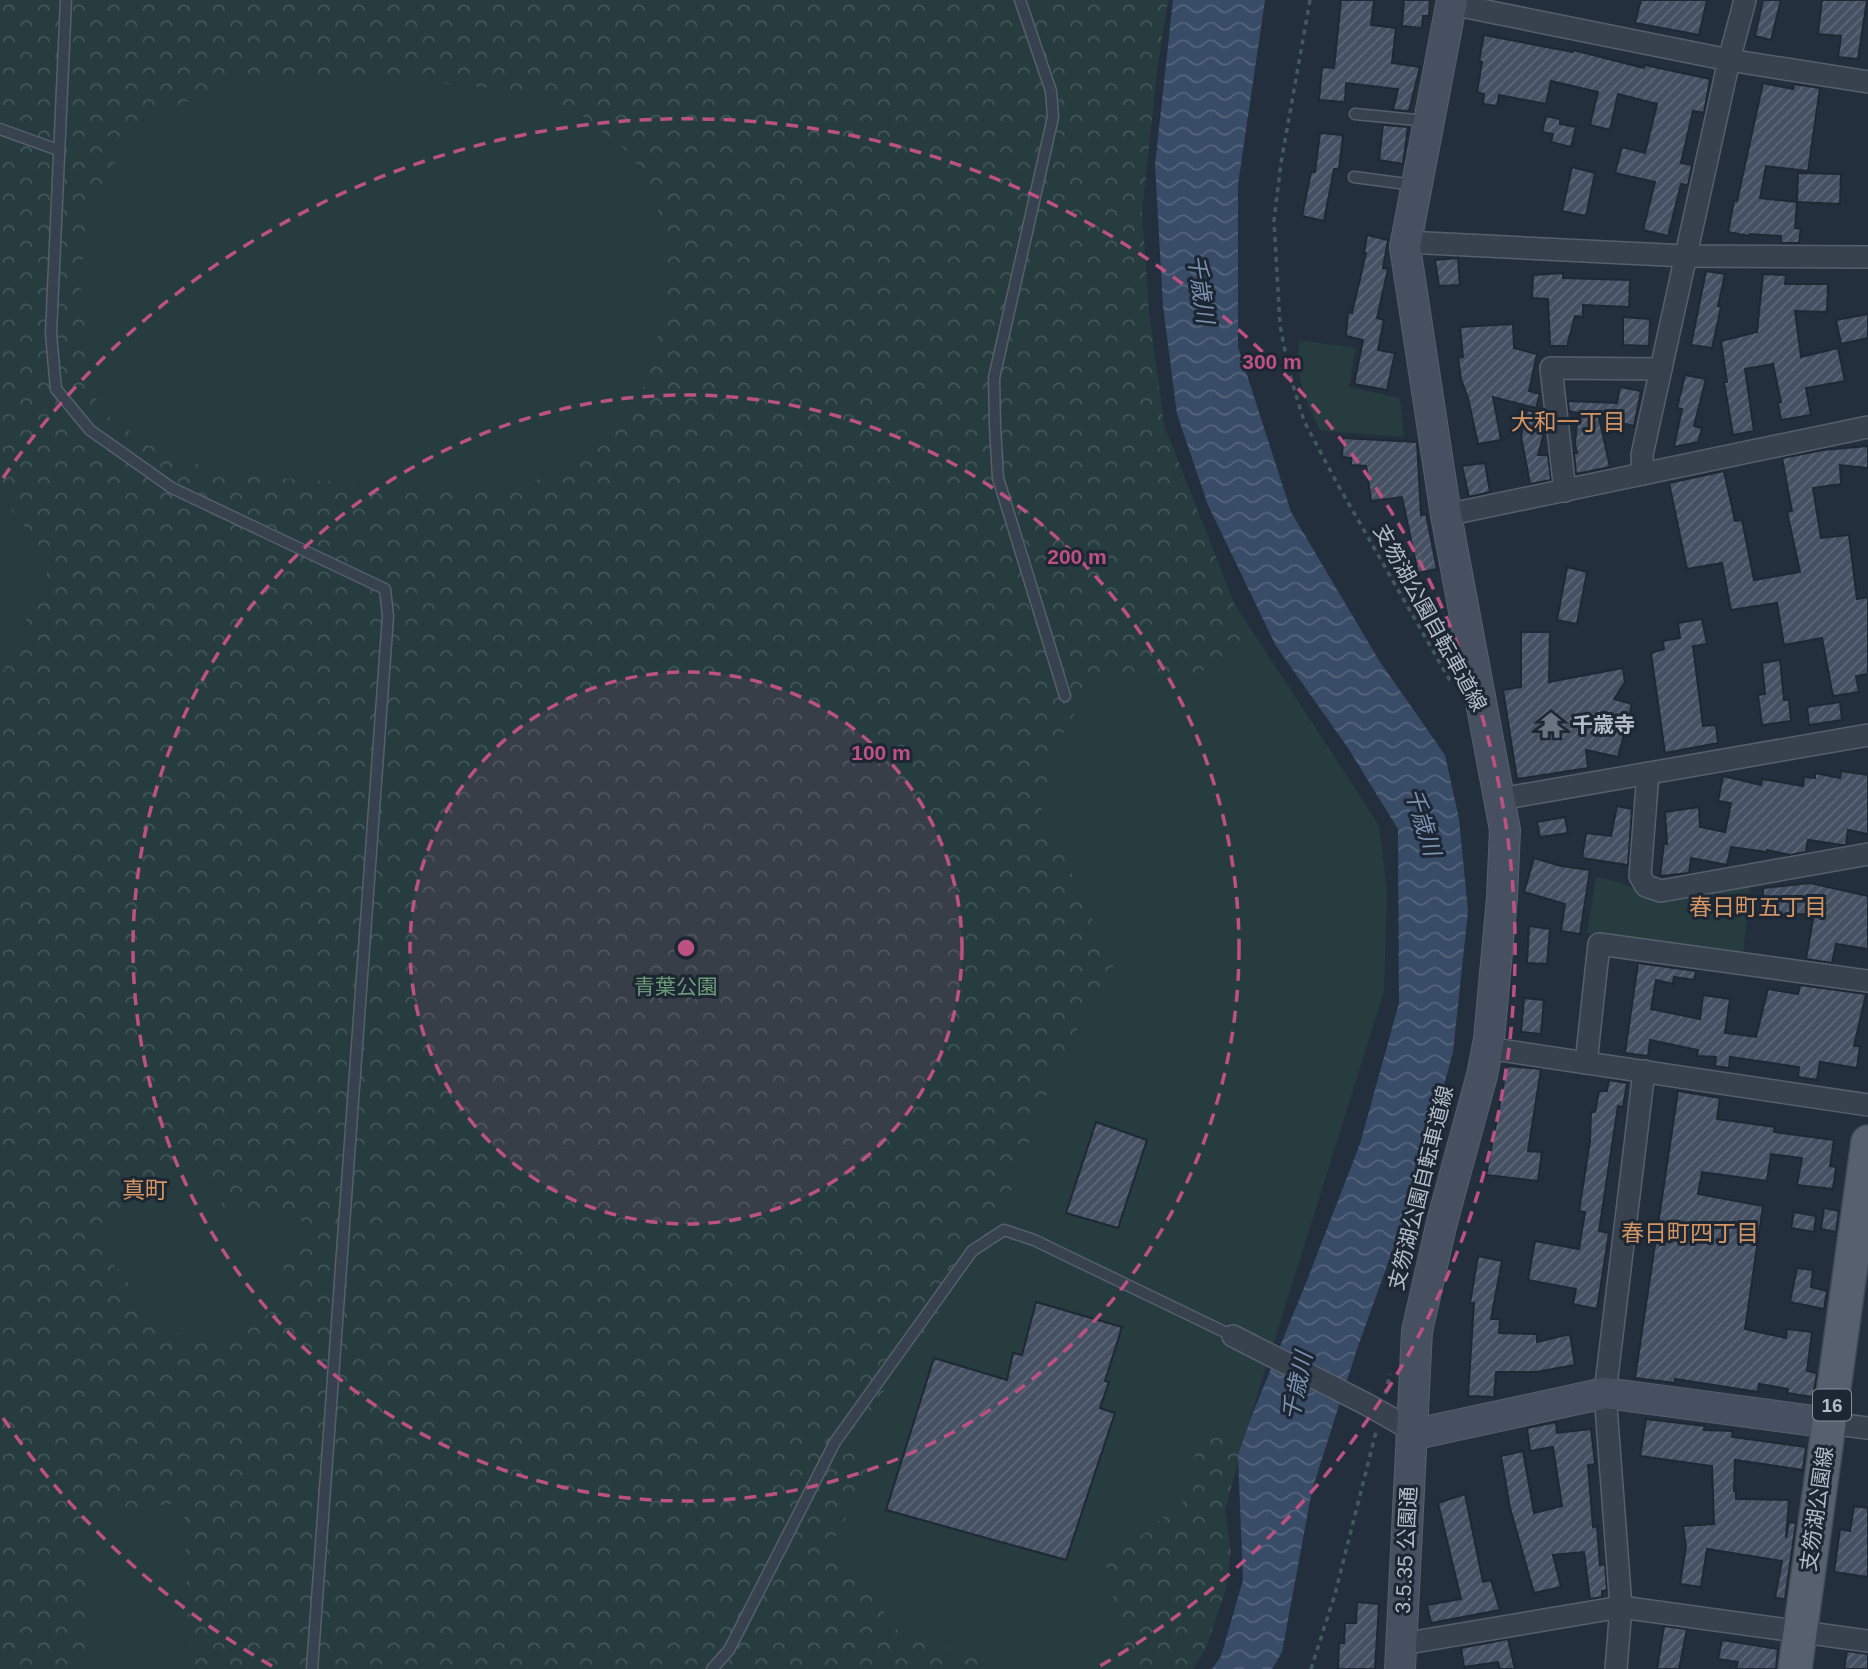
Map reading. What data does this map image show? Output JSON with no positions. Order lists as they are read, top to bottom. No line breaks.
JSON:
{"streets":{"main road":["16","支笏湖公園線"],"street":["3.5.35 公園通"],"path":["支笏湖公園自転車道線"]},"districts":["大和一丁目","春日町五丁目","真町","春日町四丁目"],"water":["千歳川"],"parks":["青葉公園"],"places":{"temple":["千歳寺"]},"rings":["300 m","200 m","100 m"]}
